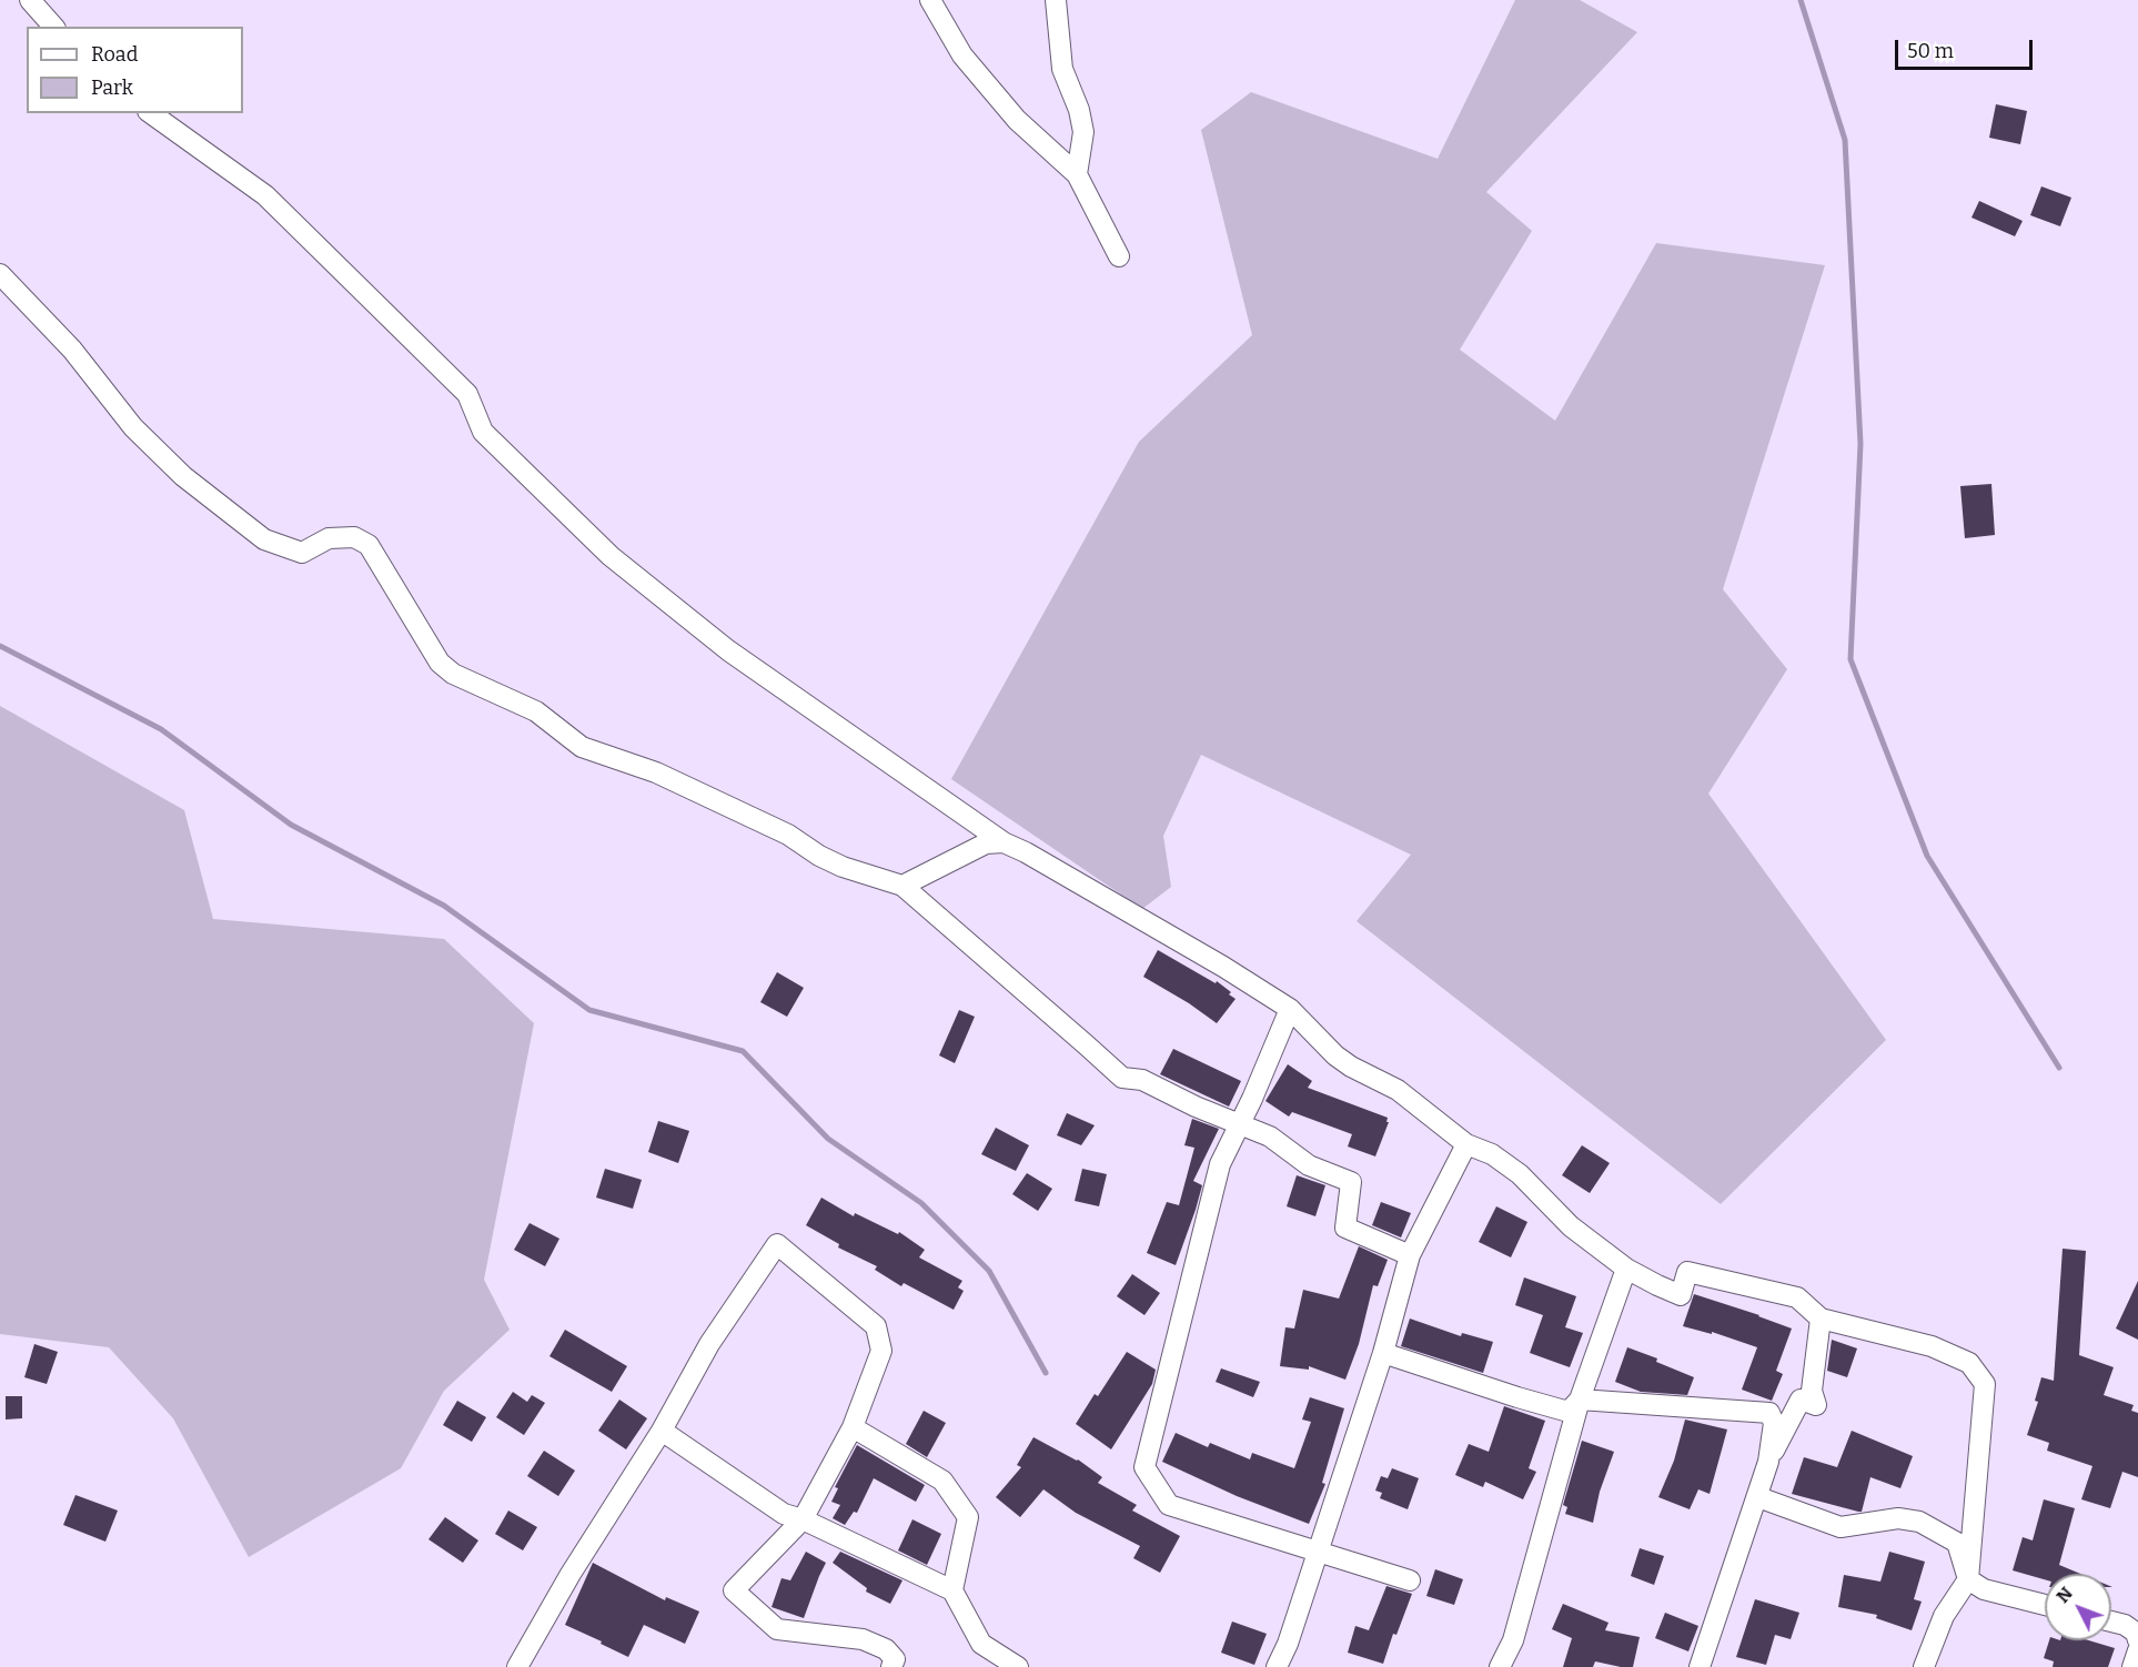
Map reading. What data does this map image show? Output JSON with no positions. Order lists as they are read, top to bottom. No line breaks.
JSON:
{"legend":["Road","Park"],"scale_bar":"50 m","north":"top left"}
